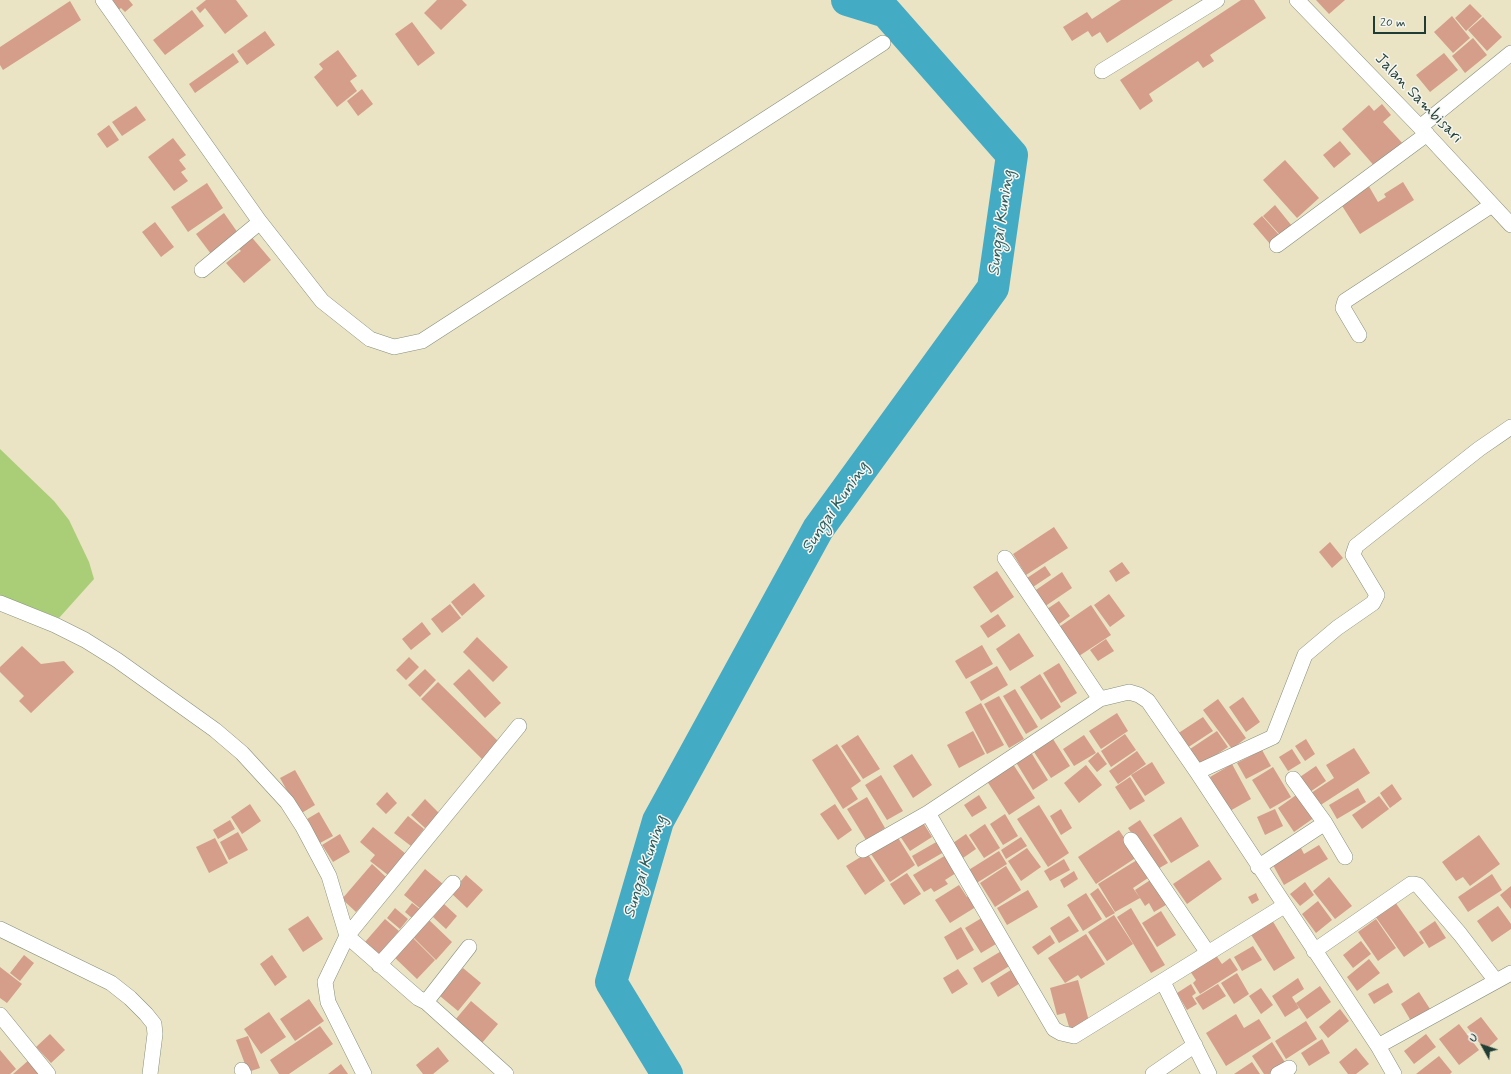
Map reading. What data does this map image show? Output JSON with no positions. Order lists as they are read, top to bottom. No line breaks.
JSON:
{"streets":{"street":["Jalan Sambisari"]},"water":["Sungai Kuning"],"scale_bar":"20 m","north":"top left"}
